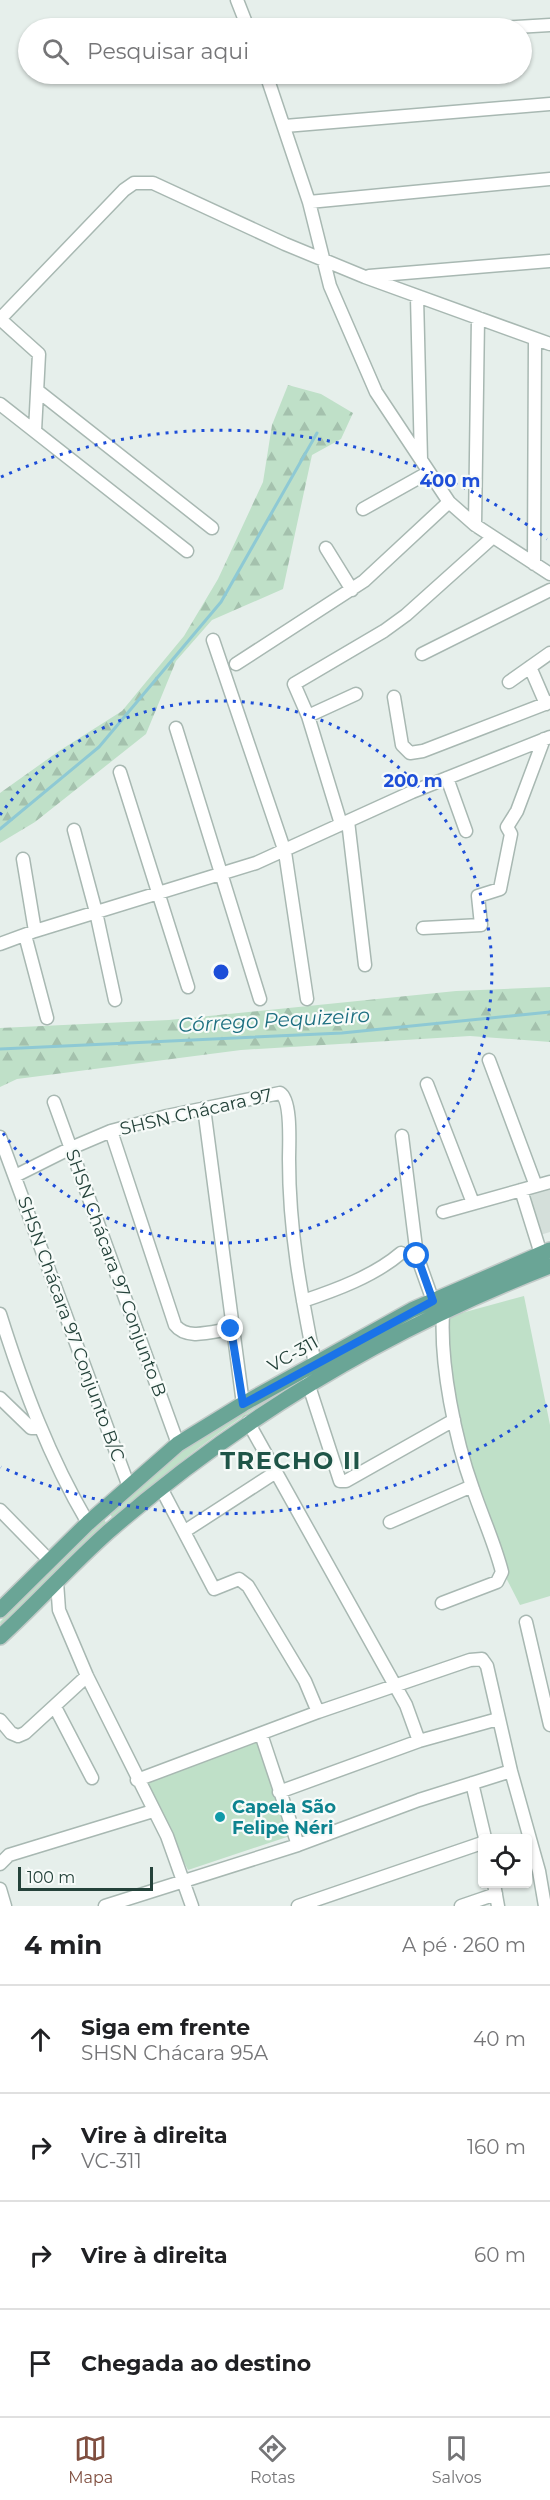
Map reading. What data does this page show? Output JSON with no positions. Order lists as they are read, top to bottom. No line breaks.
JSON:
{"streets":{"main road":["VC-311"],"street":["SHSN Chácara 97","SHSN Chácara 97 Conjunto B","SHSN Chácara 97 Conjunto B/C"]},"crossings":[["SHSN Chácara 97","VC-311"],["SHSN Chácara 97 Conjunto B","VC-311"],["SHSN Chácara 97 Conjunto B/C","VC-311"]],"districts":["TRECHO II"],"water":["Córrego Pequizeiro"],"places":["Capela São Felipe Néri"],"scale_bar":"100 m","page":{"search":"Pesquisar aqui","scale":"100 m","heading":["4 min","A pé · 260 m"],"list":[["Siga em frente","SHSN Chácara 95A","40 m"],["Vire à direita","VC-311","160 m"],["Vire à direita","60 m"],"Chegada ao destino"],"nav":["Mapa","Rotas","Salvos"]},"rings":["400 m","200 m"]}
